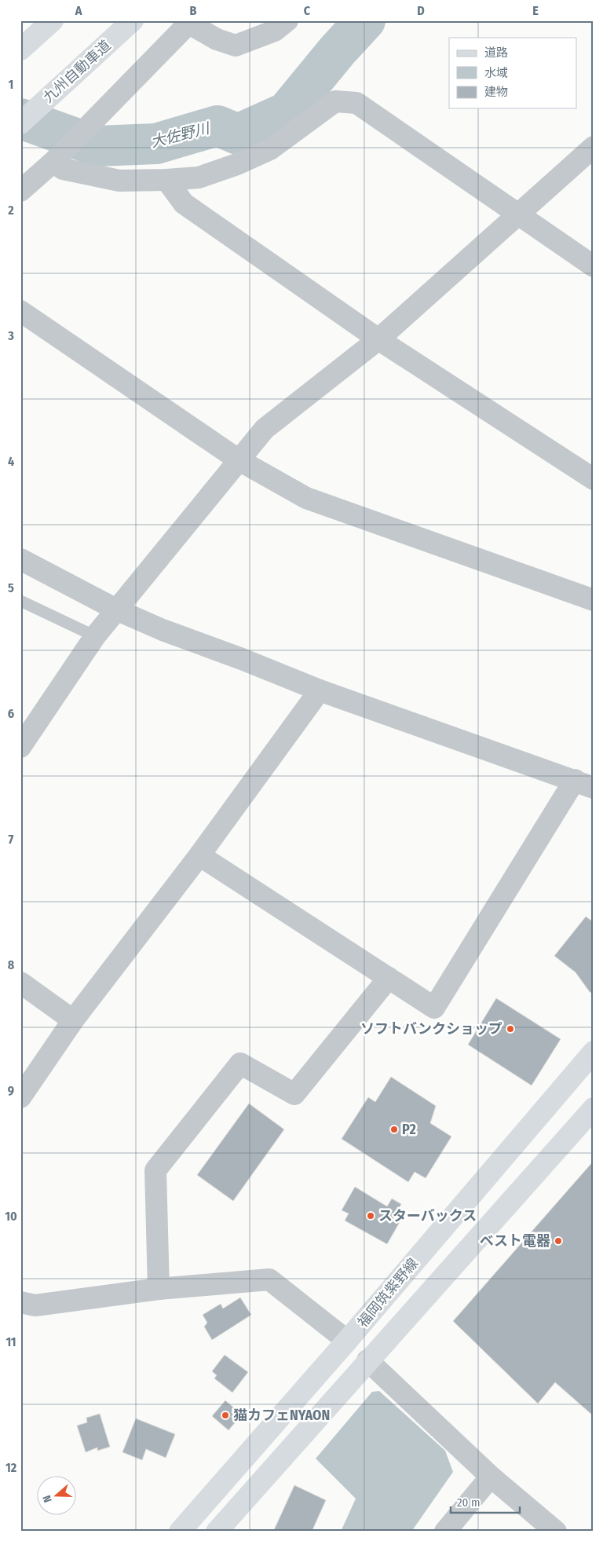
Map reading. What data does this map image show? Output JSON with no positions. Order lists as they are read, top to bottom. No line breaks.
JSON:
{"streets":{"main road":["九州自動車道","福岡筑紫野線"]},"water":["大佐野川"],"places":["ソフトバンクショップ","P2","スターバックス","ベスト電器","猫カフェNYAON"],"legend":["道路","水域","建物"],"scale_bar":"20 m","north":"left","grid":{"columns":["A","B","C","D","E"],"rows":["1","2","3","4","5","6","7","8","9","10","11","12"]}}
